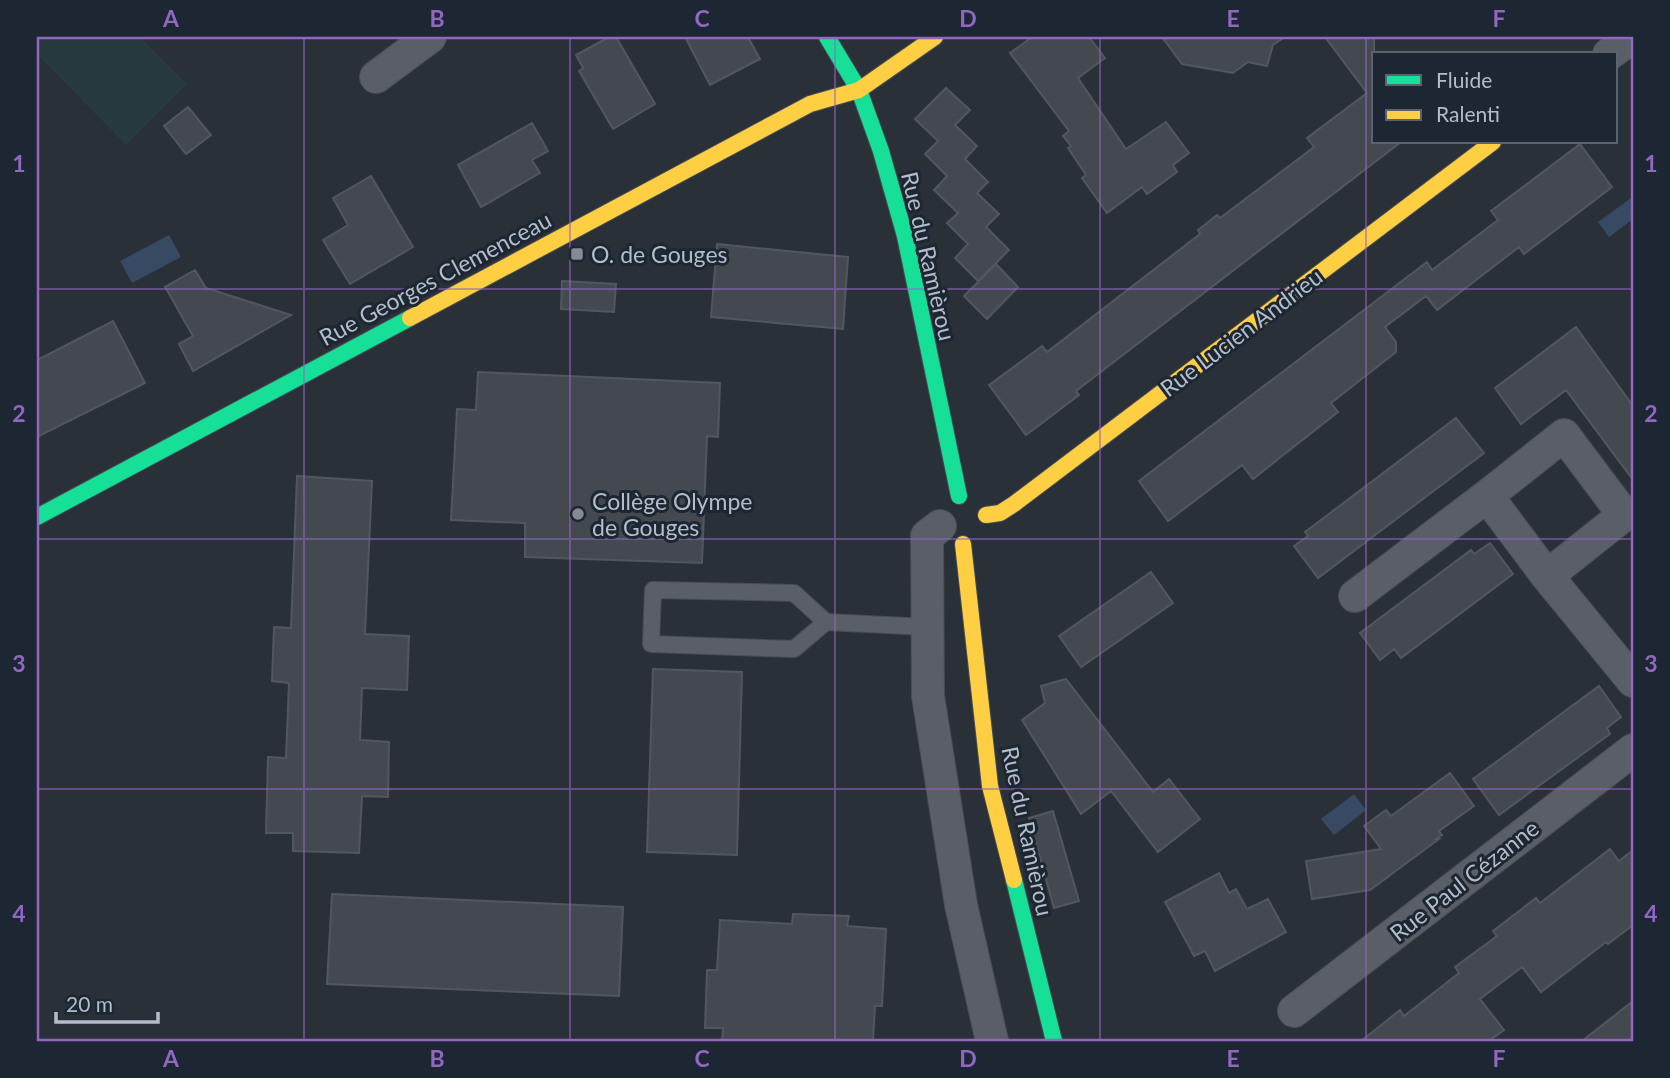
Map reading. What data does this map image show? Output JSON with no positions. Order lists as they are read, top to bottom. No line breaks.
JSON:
{"streets":{"street":["Rue du Ramièrou","Rue Georges Clemenceau","Rue Lucien Andrieu","Rue Paul Cézanne"]},"crossings":[["Rue du Ramièrou","Rue Georges Clemenceau"],["Rue du Ramièrou","Rue Lucien Andrieu"]],"places":{"transit":["O. de Gouges"],"other":["Collège Olympe de Gouges"]},"legend":["Fluide","Ralenti"],"scale_bar":"20 m","grid":{"columns":["A","B","C","D","E","F"],"rows":["1","2","3","4"]}}
